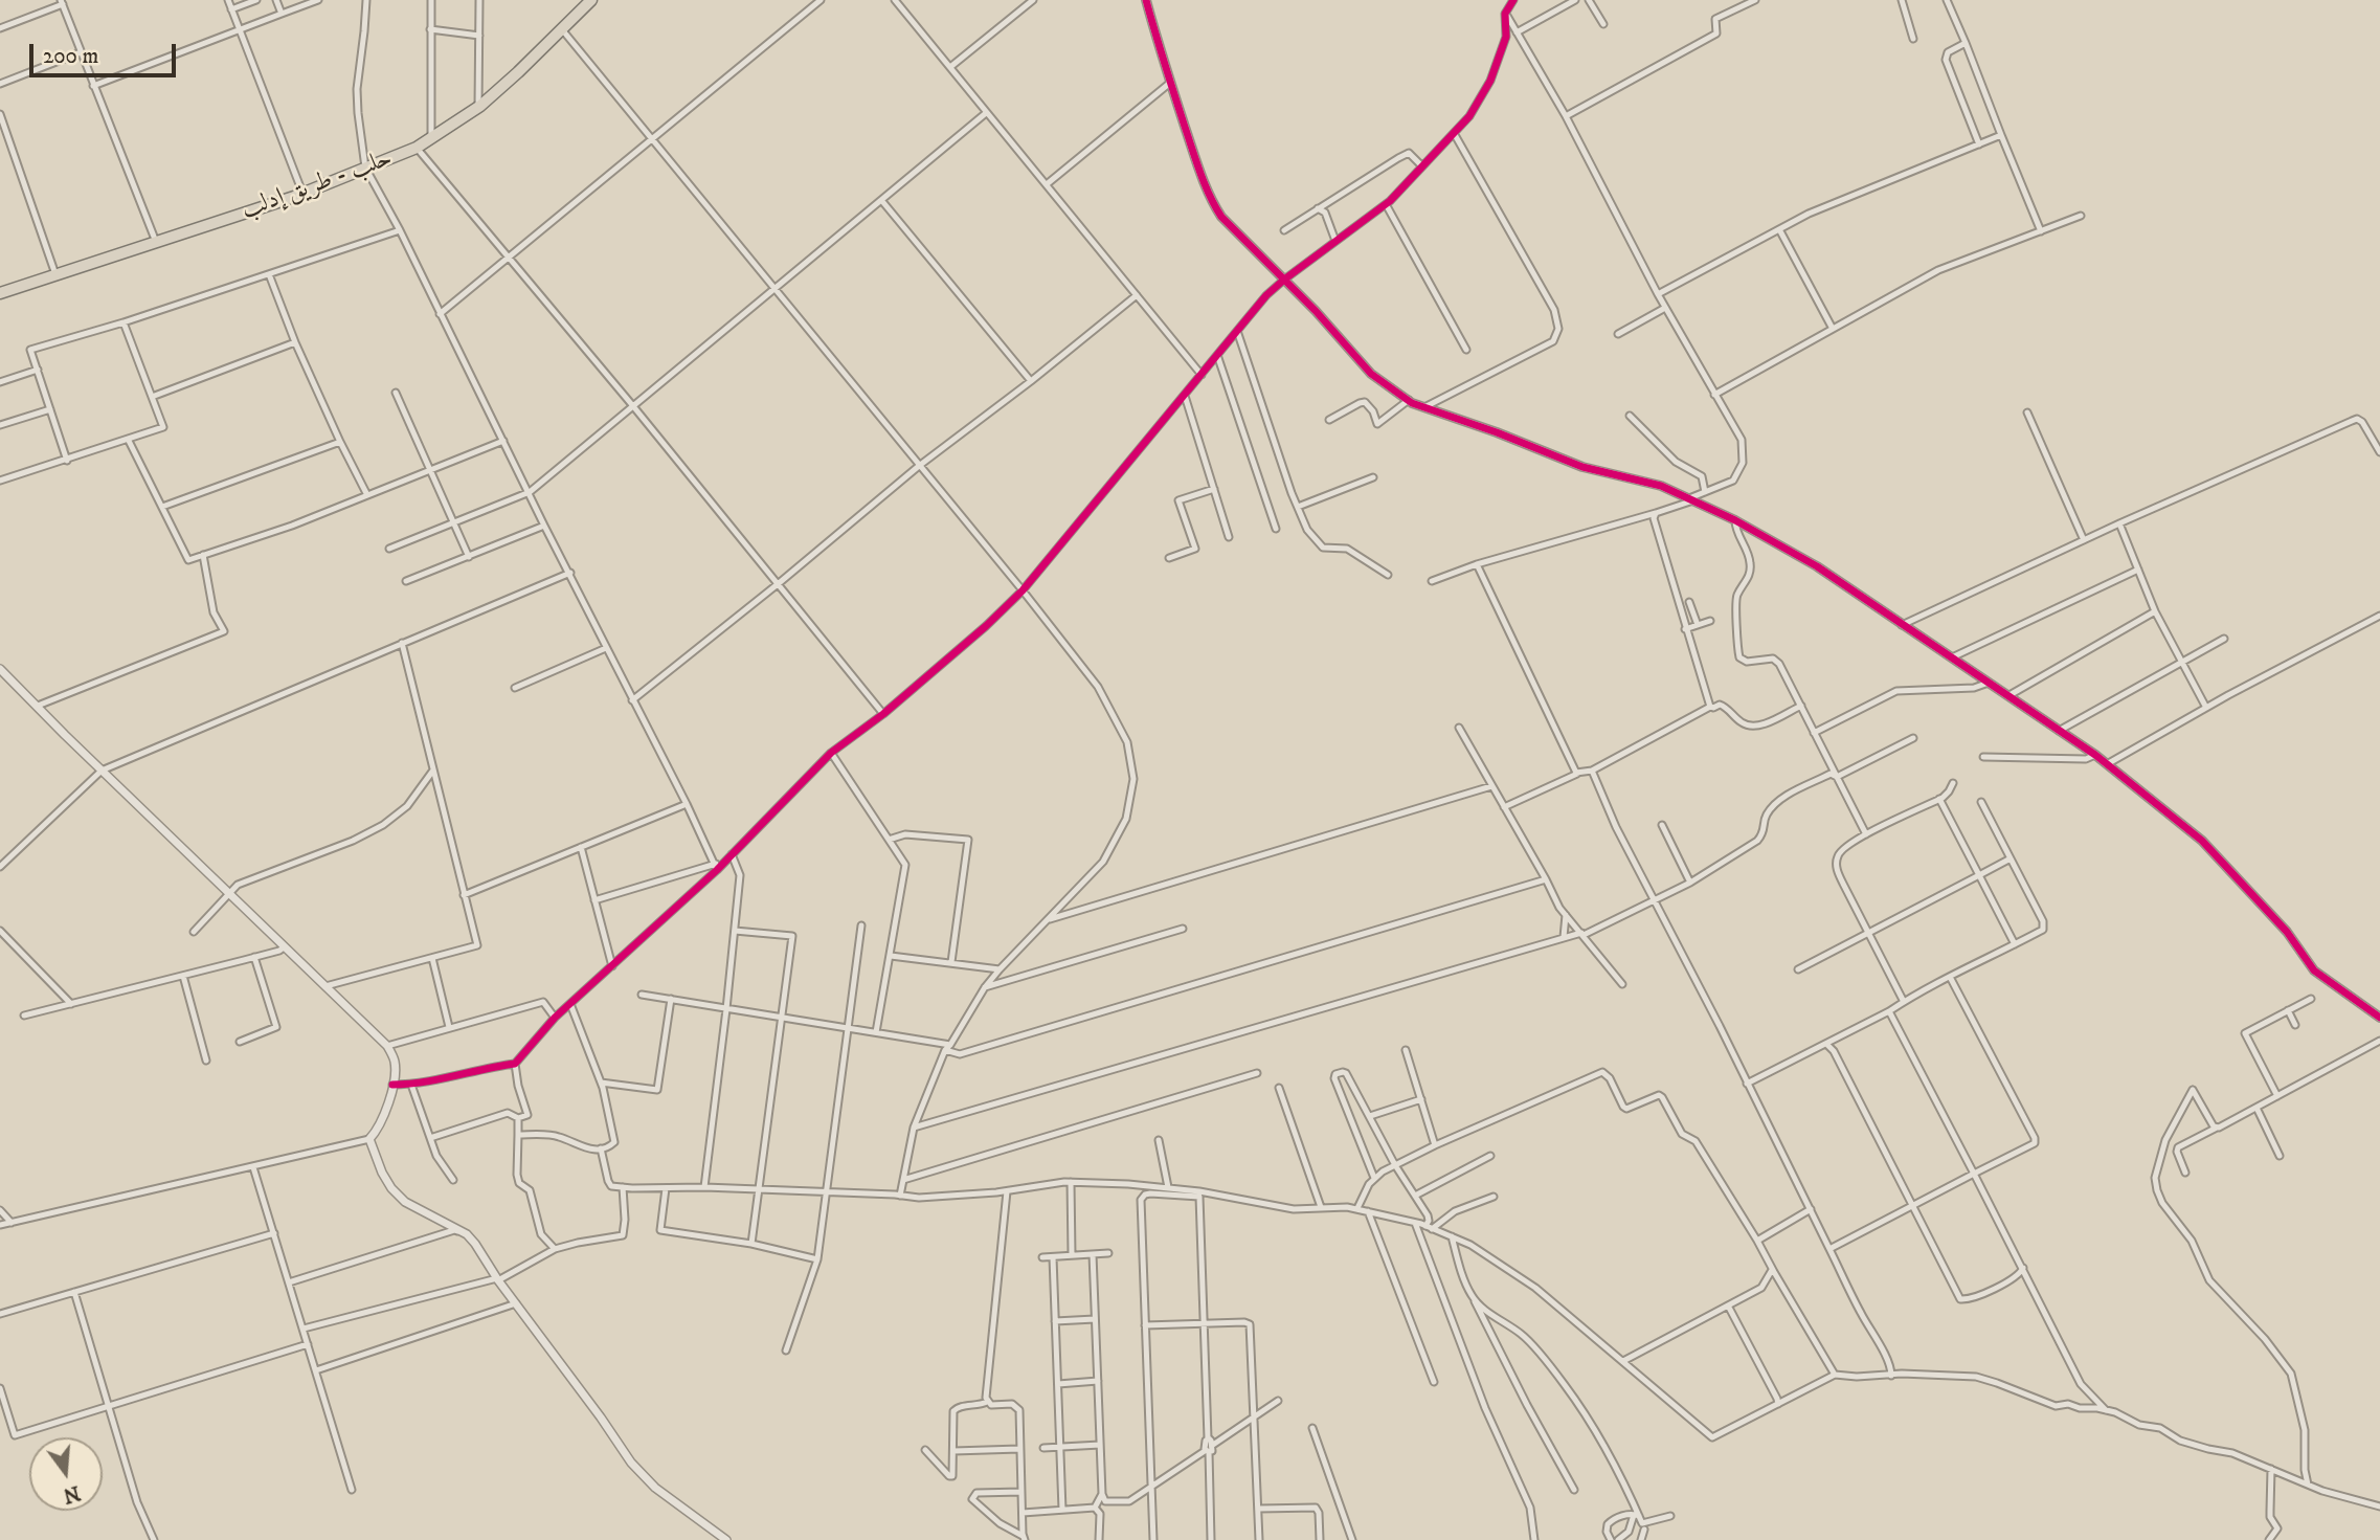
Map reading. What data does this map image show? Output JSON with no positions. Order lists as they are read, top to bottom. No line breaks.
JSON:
{"streets":{"highway":["حلب - طريق إدلب"]},"scale_bar":"200 m","north":"bottom"}
